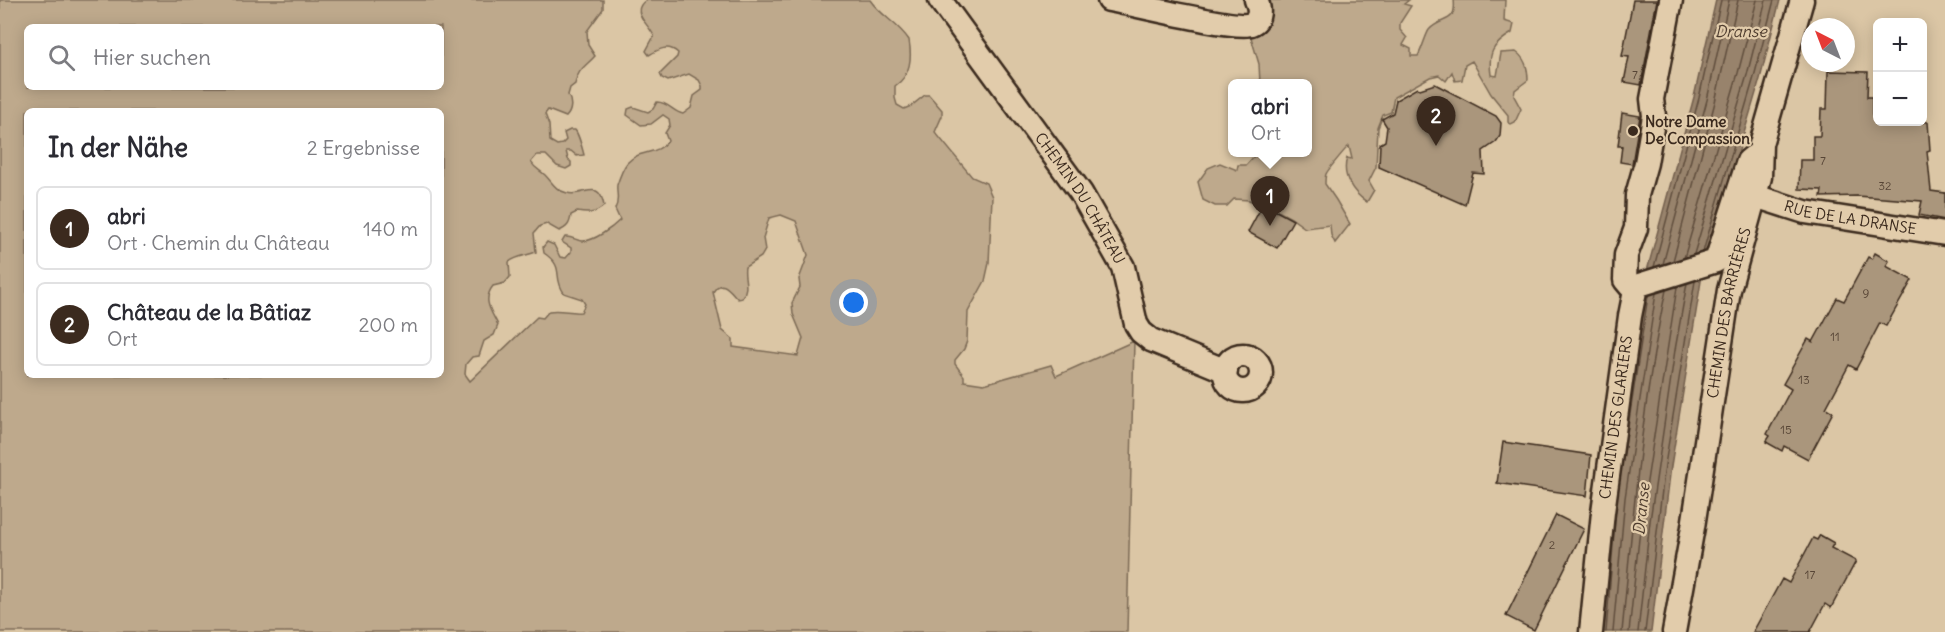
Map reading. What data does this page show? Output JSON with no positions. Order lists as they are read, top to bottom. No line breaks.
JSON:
{"streets":{"street":["CHEMIN DU CHÂTEAU","RUE DE LA DRANSE","CHEMIN DES BARRIÈRES","CHEMIN DES GLARIERS"]},"crossings":[["RUE DE LA DRANSE","CHEMIN DES BARRIÈRES"]],"water":["Dranse"],"places":["Notre Dame De Compassion"],"house_numbers":["7","7","32","9","11","13","15","2","17"],"north":"top left","page":{"map_buttons":["+","−"],"search":"Hier suchen","popup":["abri","Ort"],"pins":["2","1"],"heading":["In der Nähe","2 Ergebnisse"],"list":[{"mark":"1","name":"abri","note":"Ort · Chemin du Château","value":"140 m"},{"mark":"2","name":"Château de la Bâtiaz","note":"Ort","value":"200 m"}]}}
